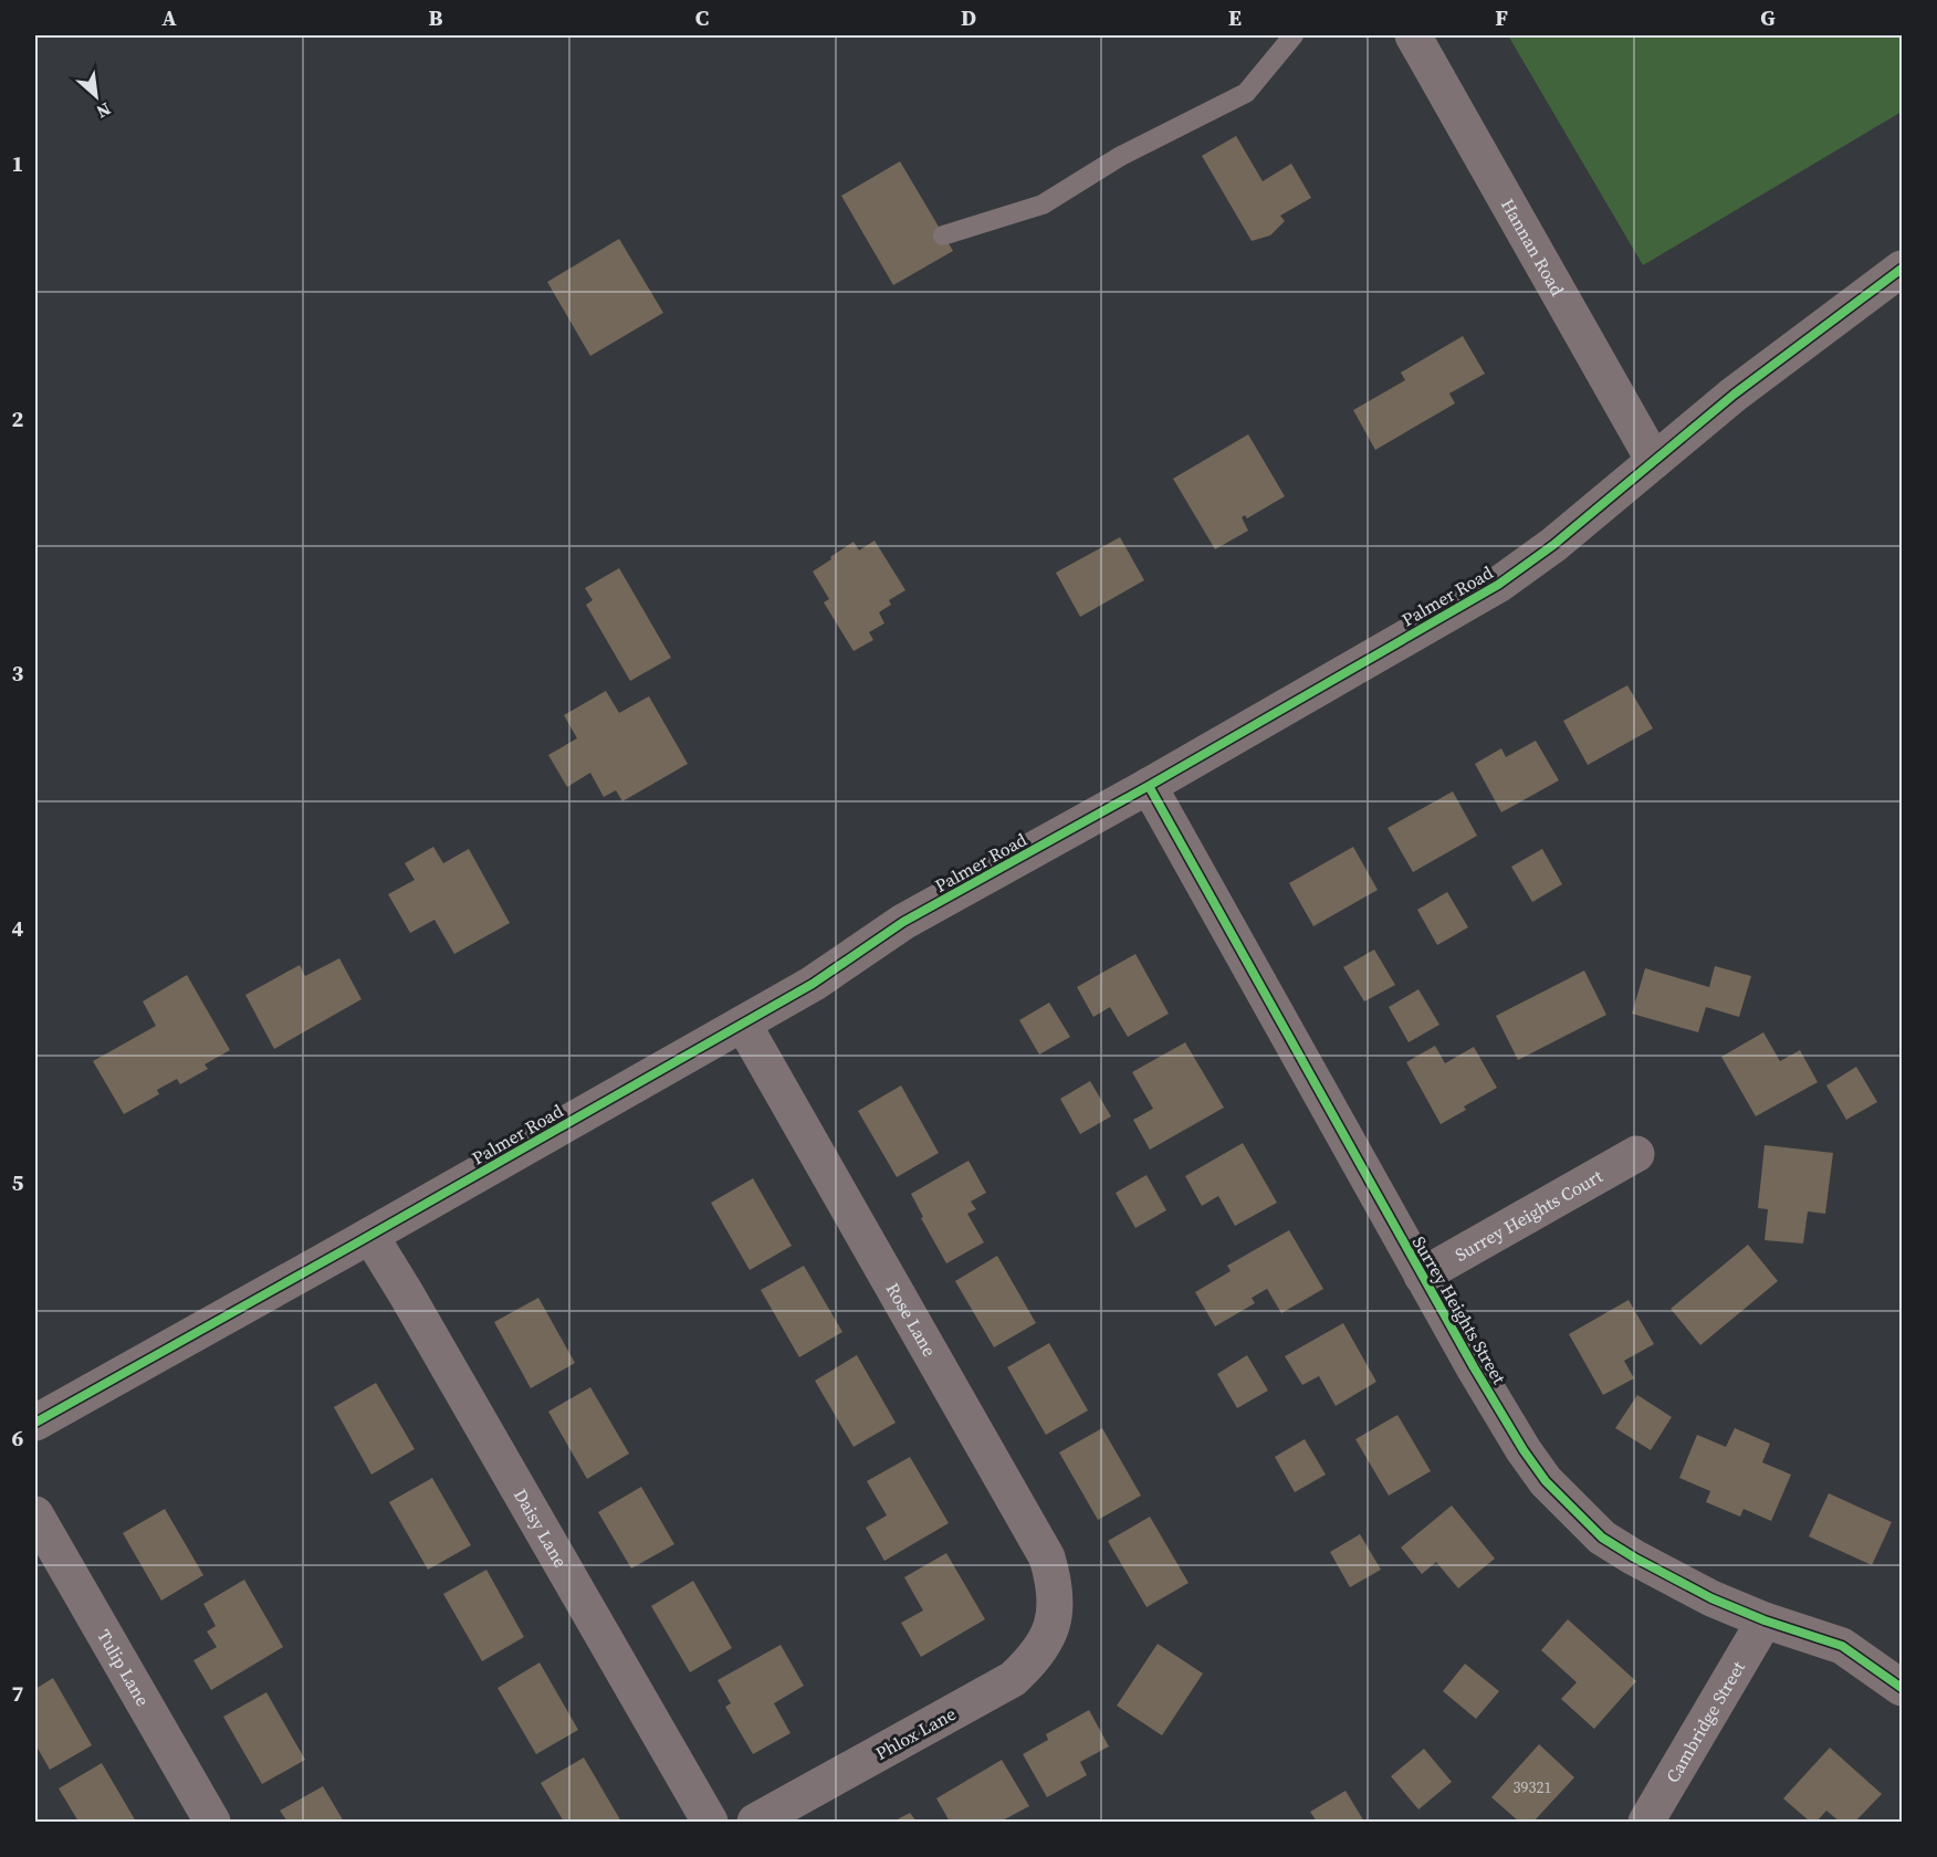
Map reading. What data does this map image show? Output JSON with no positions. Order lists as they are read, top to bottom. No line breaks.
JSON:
{"streets":{"street":["Hannan Road","Palmer Road","Surrey Heights Court","Surrey Heights Street","Rose Lane","Daisy Lane","Tulip Lane","Cambridge Street","Phlox Lane"]},"crossings":[["Hannan Road","Palmer Road"],["Palmer Road","Surrey Heights Street"],["Palmer Road","Rose Lane"],["Palmer Road","Daisy Lane"],["Surrey Heights Court","Surrey Heights Street"],["Surrey Heights Street","Cambridge Street"],["Rose Lane","Phlox Lane"]],"house_numbers":["39321"],"north":"bottom right","grid":{"columns":["A","B","C","D","E","F","G"],"rows":["1","2","3","4","5","6","7"]}}
